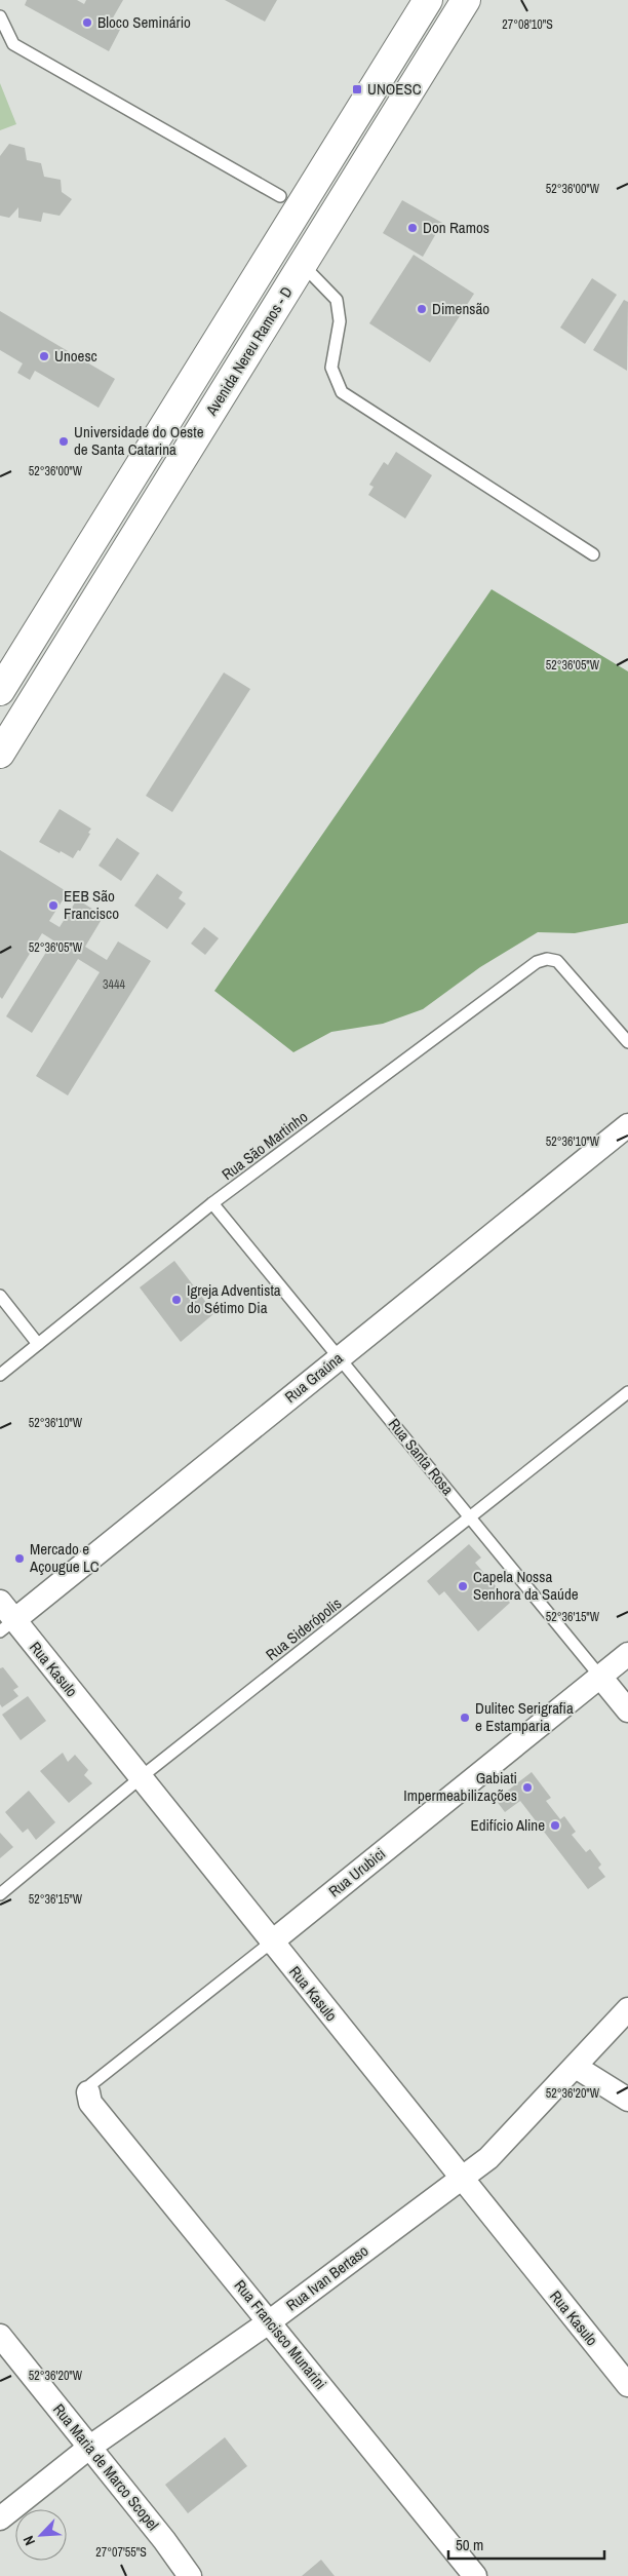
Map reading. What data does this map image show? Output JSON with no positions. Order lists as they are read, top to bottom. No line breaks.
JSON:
{"streets":{"street":["Avenida Nereu Ramos - D","Rua Graúna","Rua Santa Rosa","Rua Kasulo","Rua Urubici","Rua Ivan Bertaso","Rua Francisco Munarini","Rua Maria de Marco Scopel"],"lane":["Rua São Martinho","Rua Siderópolis"]},"crossings":[["Rua São Martinho","Rua Santa Rosa"],["Rua Graúna","Rua Santa Rosa"],["Rua Graúna","Rua Kasulo"],["Rua Santa Rosa","Rua Siderópolis"],["Rua Santa Rosa","Rua Urubici"],["Rua Siderópolis","Rua Kasulo"],["Rua Kasulo","Rua Urubici"],["Rua Kasulo","Rua Ivan Bertaso"],["Rua Urubici","Rua Francisco Munarini"],["Rua Ivan Bertaso","Rua Francisco Munarini"],["Rua Ivan Bertaso","Rua Maria de Marco Scopel"]],"places":{"other":["Bloco Seminário","Don Ramos","Dimensão","Unoesc","Universidade do Oeste de Santa Catarina","EEB São Francisco","Igreja Adventista do Sétimo Dia","Mercado e Açougue LC","Capela Nossa Senhora da Saúde","Dulitec Serigrafia e Estamparia","Gabiati Impermeabilizações","Edifício Aline"],"transit":["UNOESC"]},"house_numbers":["3444"],"scale_bar":"50 m","north":"bottom left","coordinates":["27°08'10\"S","52°36'00\"W","52°36'05\"W","52°36'10\"W","52°36'15\"W","52°36'20\"W","27°07'55\"S"]}
